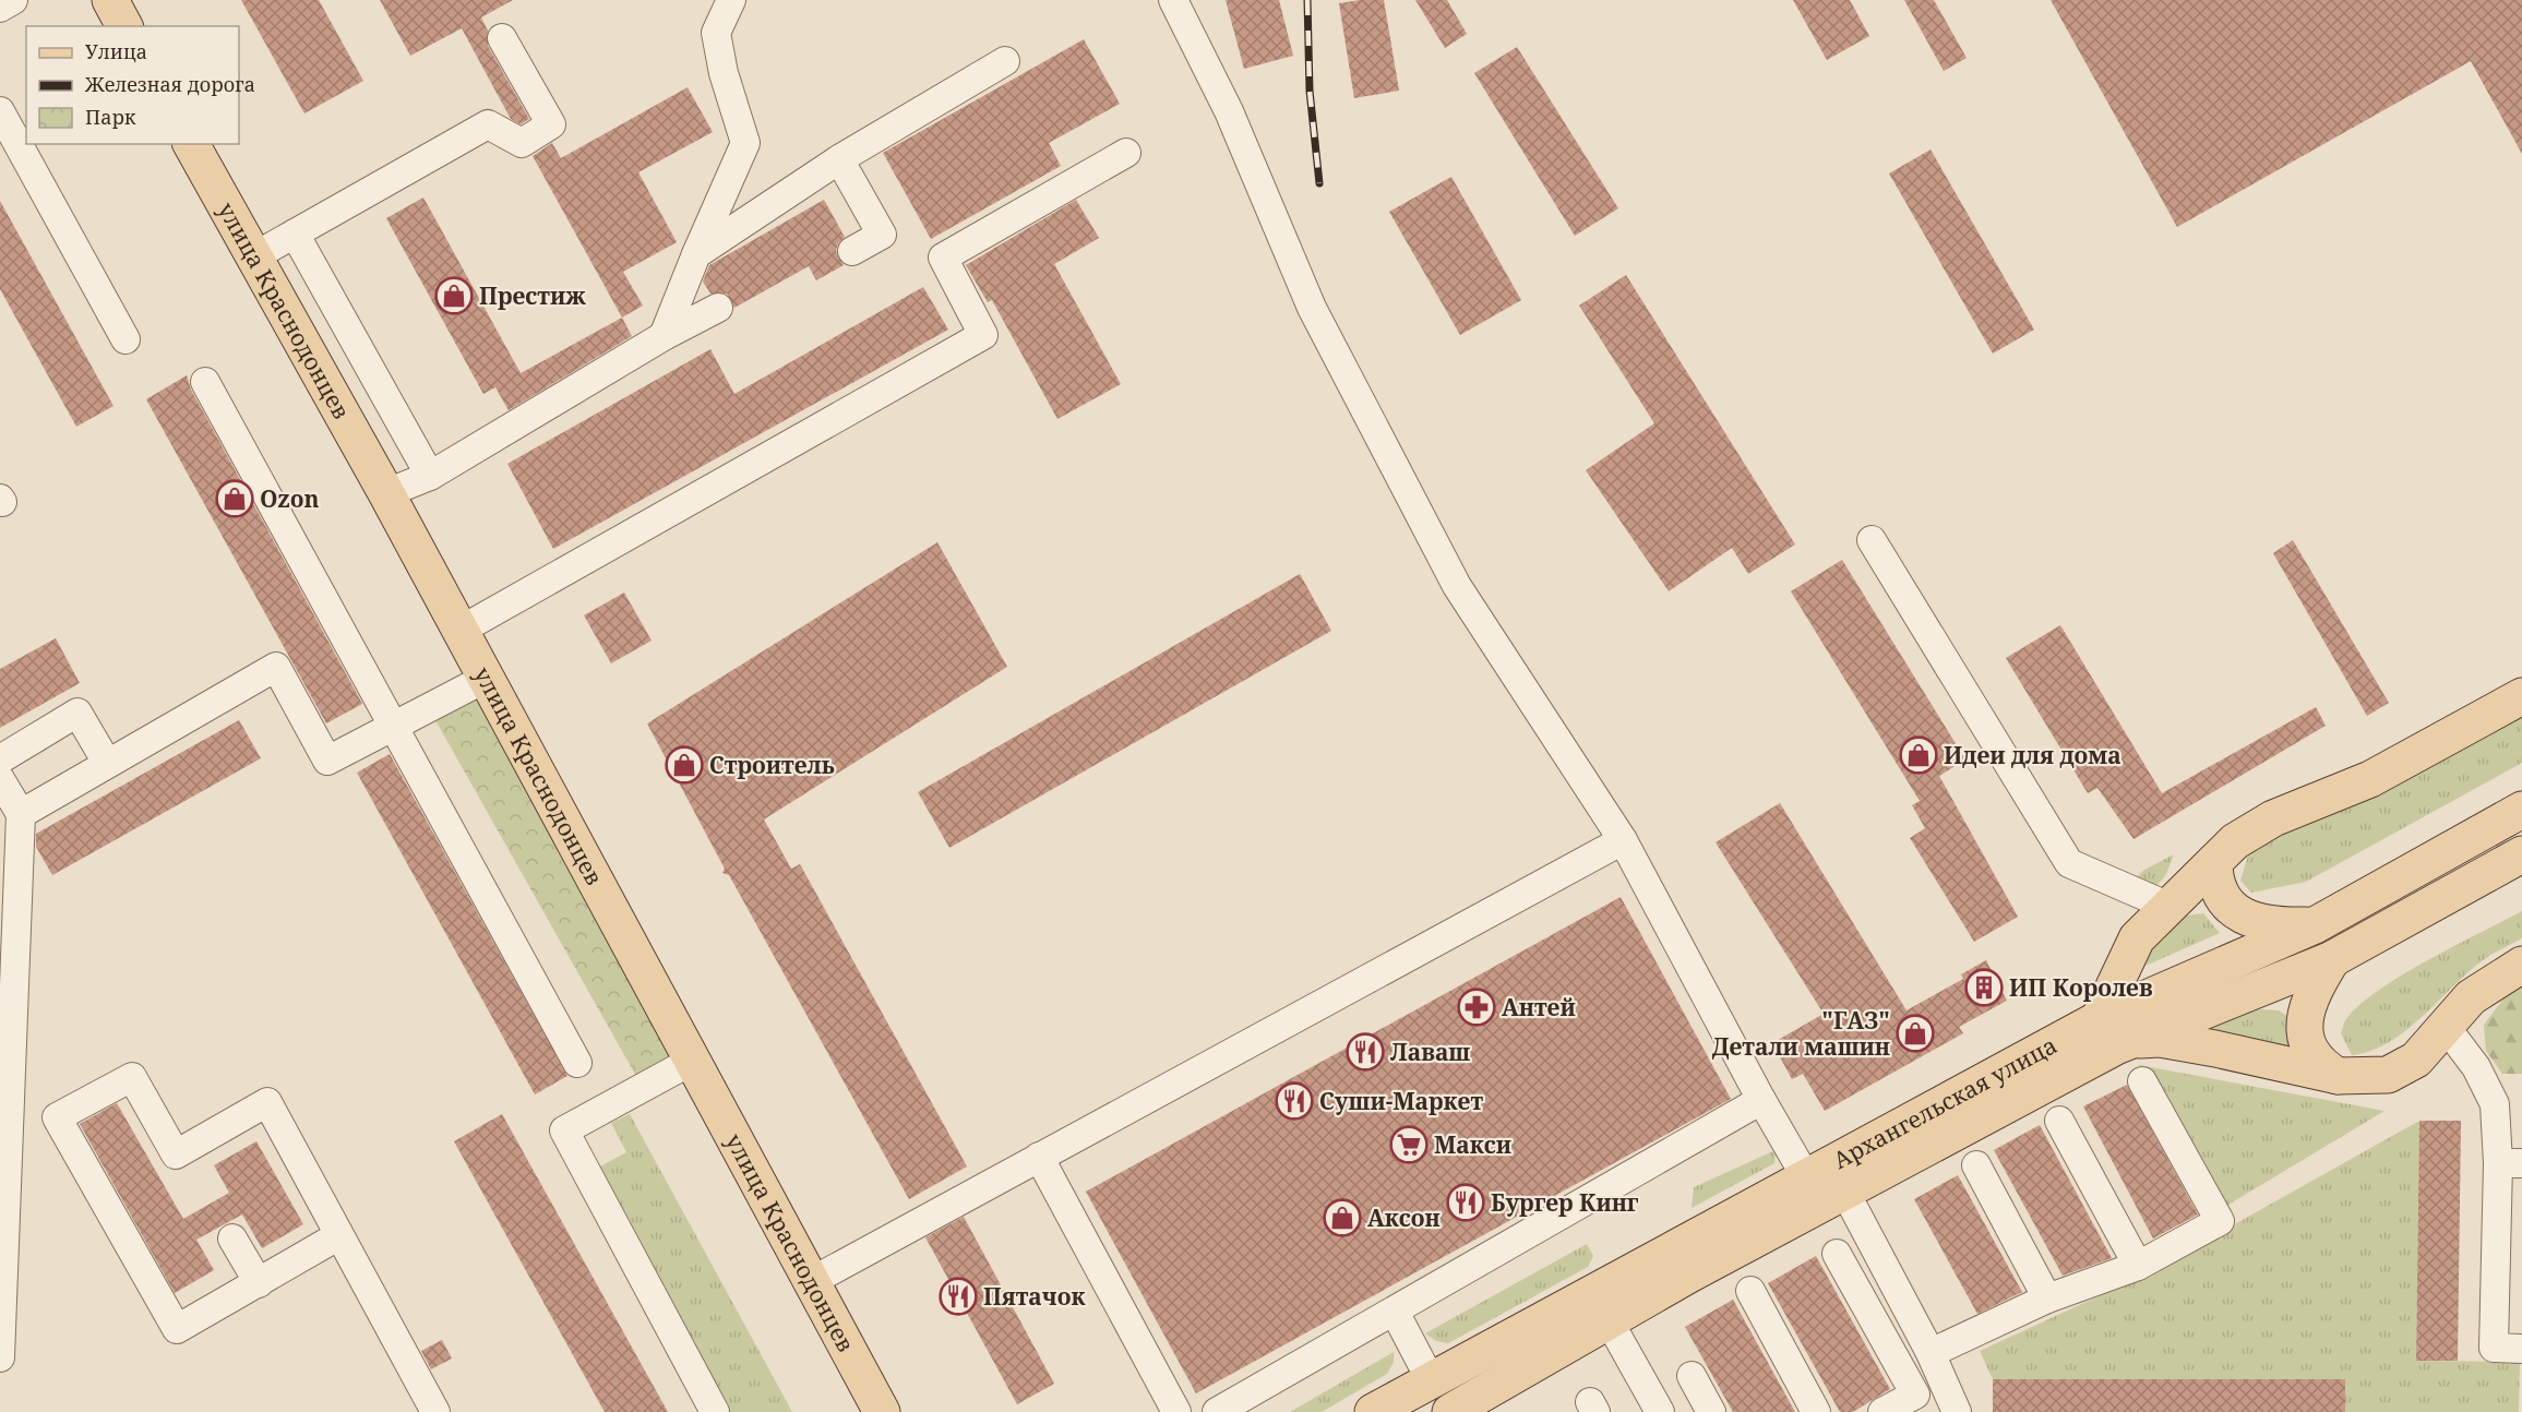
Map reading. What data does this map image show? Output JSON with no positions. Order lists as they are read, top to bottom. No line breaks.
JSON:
{"streets":{"main road":["улица Краснодонцев","Архангельская улица"]},"places":{"shop":["Престиж","Ozon","Идеи для дома","Строитель","\"ГАЗ\" Детали машин","Аксон"],"building":["ИП Королев"],"pharmacy":["Антей"],"restaurant":["Лаваш","Суши-Маркет","Бургер Кинг","Пятачок"],"supermarket":["Макси"]},"legend":["Улица","Железная дорога","Парк"]}
